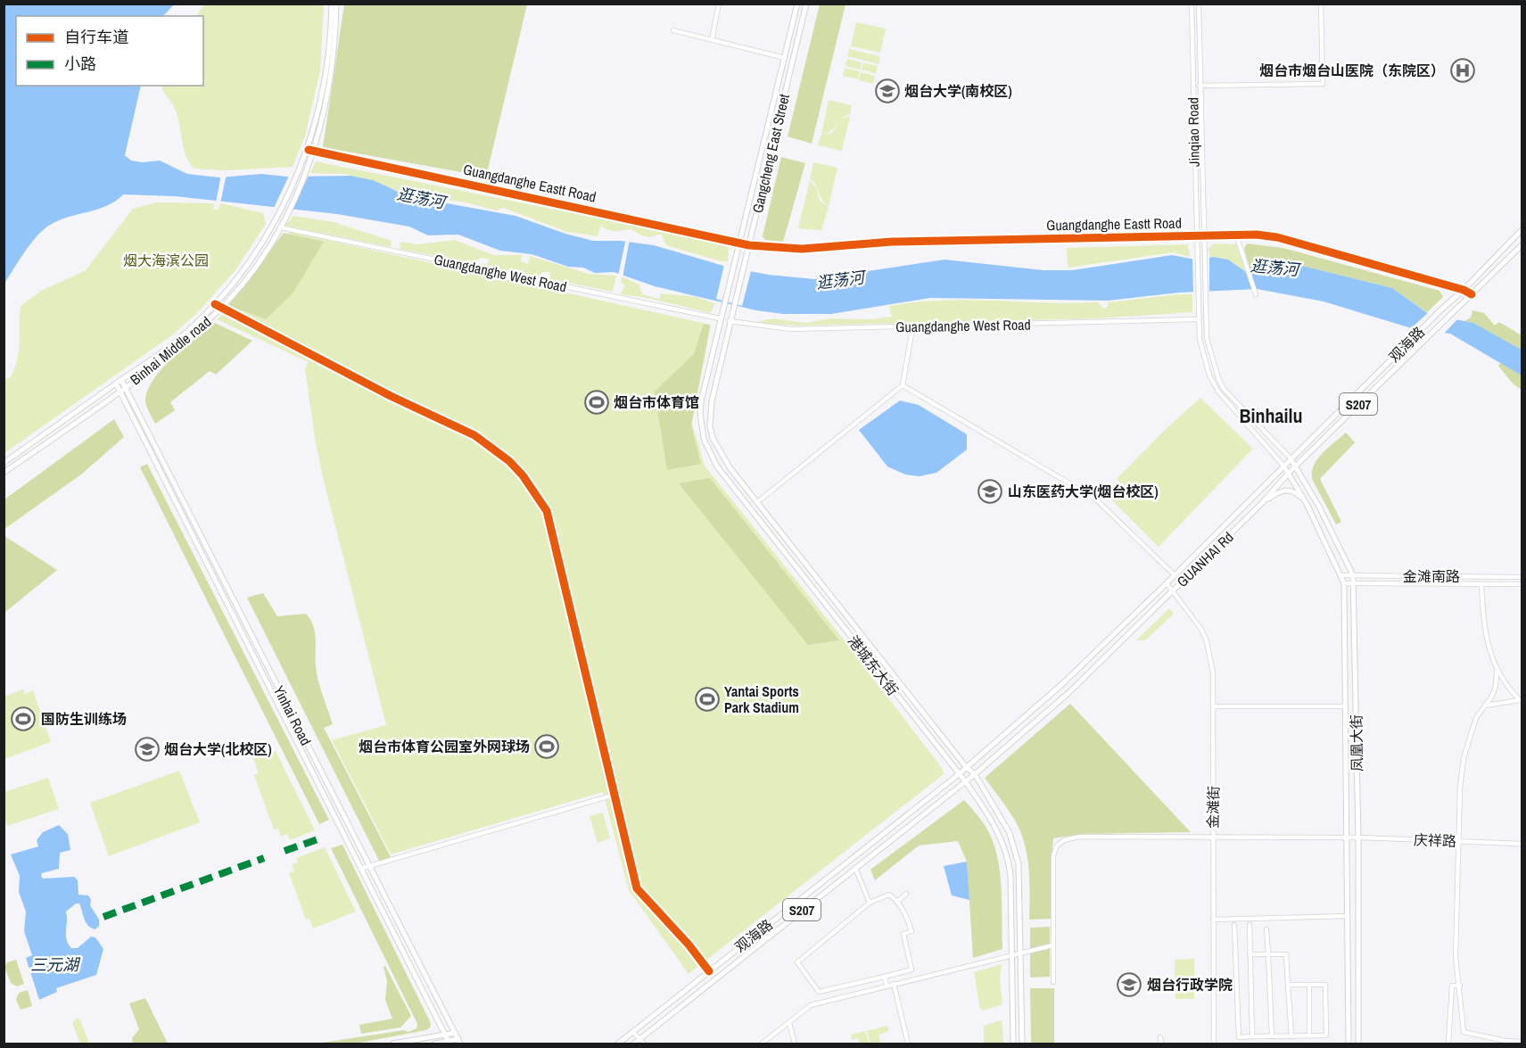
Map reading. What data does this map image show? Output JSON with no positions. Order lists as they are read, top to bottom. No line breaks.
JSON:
{"streets":{"main road":["Gangcheng East Street","观海路","Binhai Middle road","S207","GUANHAI Rd","港城东大街","Yinhai Road","凤凰大街"],"street":["Jinqiao Road","Guangdanghe Eastt Road","Guangdanghe West Road","金滩南路","金滩街","庆祥路"]},"crossings":[["Jinqiao Road","Guangdanghe Eastt Road"],["Jinqiao Road","Guangdanghe West Road"],["Jinqiao Road","观海路"],["Jinqiao Road","GUANHAI Rd"],["Jinqiao Road","凤凰大街"],["Gangcheng East Street","Guangdanghe Eastt Road"],["Gangcheng East Street","港城东大街"],["Guangdanghe Eastt Road","观海路"],["Guangdanghe Eastt Road","Binhai Middle road"],["Guangdanghe West Road","Binhai Middle road"],["Guangdanghe West Road","港城东大街"],["观海路","GUANHAI Rd"],["观海路","港城东大街"],["观海路","凤凰大街"],["Binhai Middle road","Yinhai Road"],["GUANHAI Rd","港城东大街"],["GUANHAI Rd","凤凰大街"],["GUANHAI Rd","金滩街"],["金滩南路","凤凰大街"],["凤凰大街","庆祥路"],["金滩街","庆祥路"]],"districts":["Binhailu"],"water":["逛荡河","三元湖"],"parks":["烟大海滨公园"],"places":{"hospital":["烟台市烟台山医院（东院区）"],"school or university":["烟台大学(南校区)","山东医药大学(烟台校区)","烟台大学(北校区)","烟台行政学院"],"sports":["烟台市体育馆","Yantai Sports Park Stadium","国防生训练场","烟台市体育公园室外网球场"]},"legend":["自行车道","小路"]}
